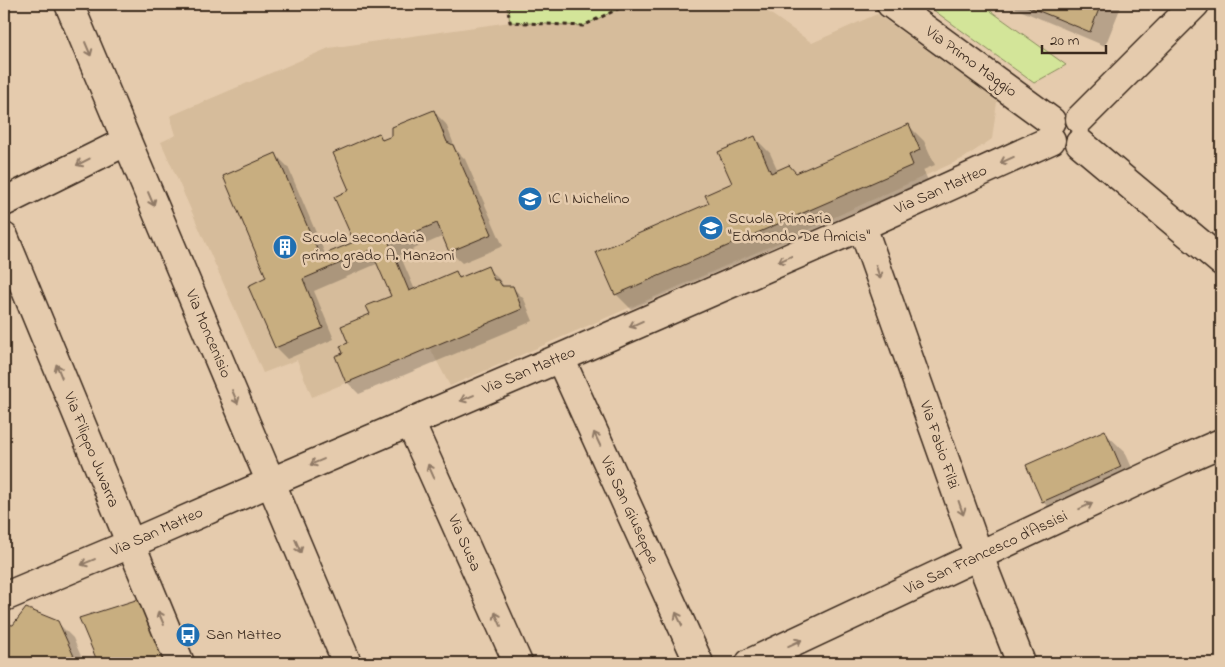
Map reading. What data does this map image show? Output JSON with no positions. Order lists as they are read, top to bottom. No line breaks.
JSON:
{"streets":{"street":["Via Primo Maggio","Via San Matteo","Via Moncenisio","Via Fabio Filzi","Via Filippo Juvarra","Via San Giuseppe","Via Susa","Via San Francesco d'Assisi"]},"crossings":[["Via Primo Maggio","Via San Matteo"],["Via San Matteo","Via Moncenisio"],["Via San Matteo","Via Fabio Filzi"],["Via San Matteo","Via Filippo Juvarra"],["Via San Matteo","Via San Giuseppe"],["Via San Matteo","Via Susa"],["Via Fabio Filzi","Via San Francesco d'Assisi"]],"one_way":["Via San Matteo","Via Moncenisio","Via Fabio Filzi","Via Filippo Juvarra","Via San Giuseppe","Via Susa","Via San Francesco d'Assisi"],"places":{"school or university":["IC I Nichelino","Scuola Primaria \"Edmondo De Amicis\""],"building":["Scuola secondaria primo grado A. Manzoni"],"bus stop":["San Matteo"]},"scale_bar":"20 m"}
